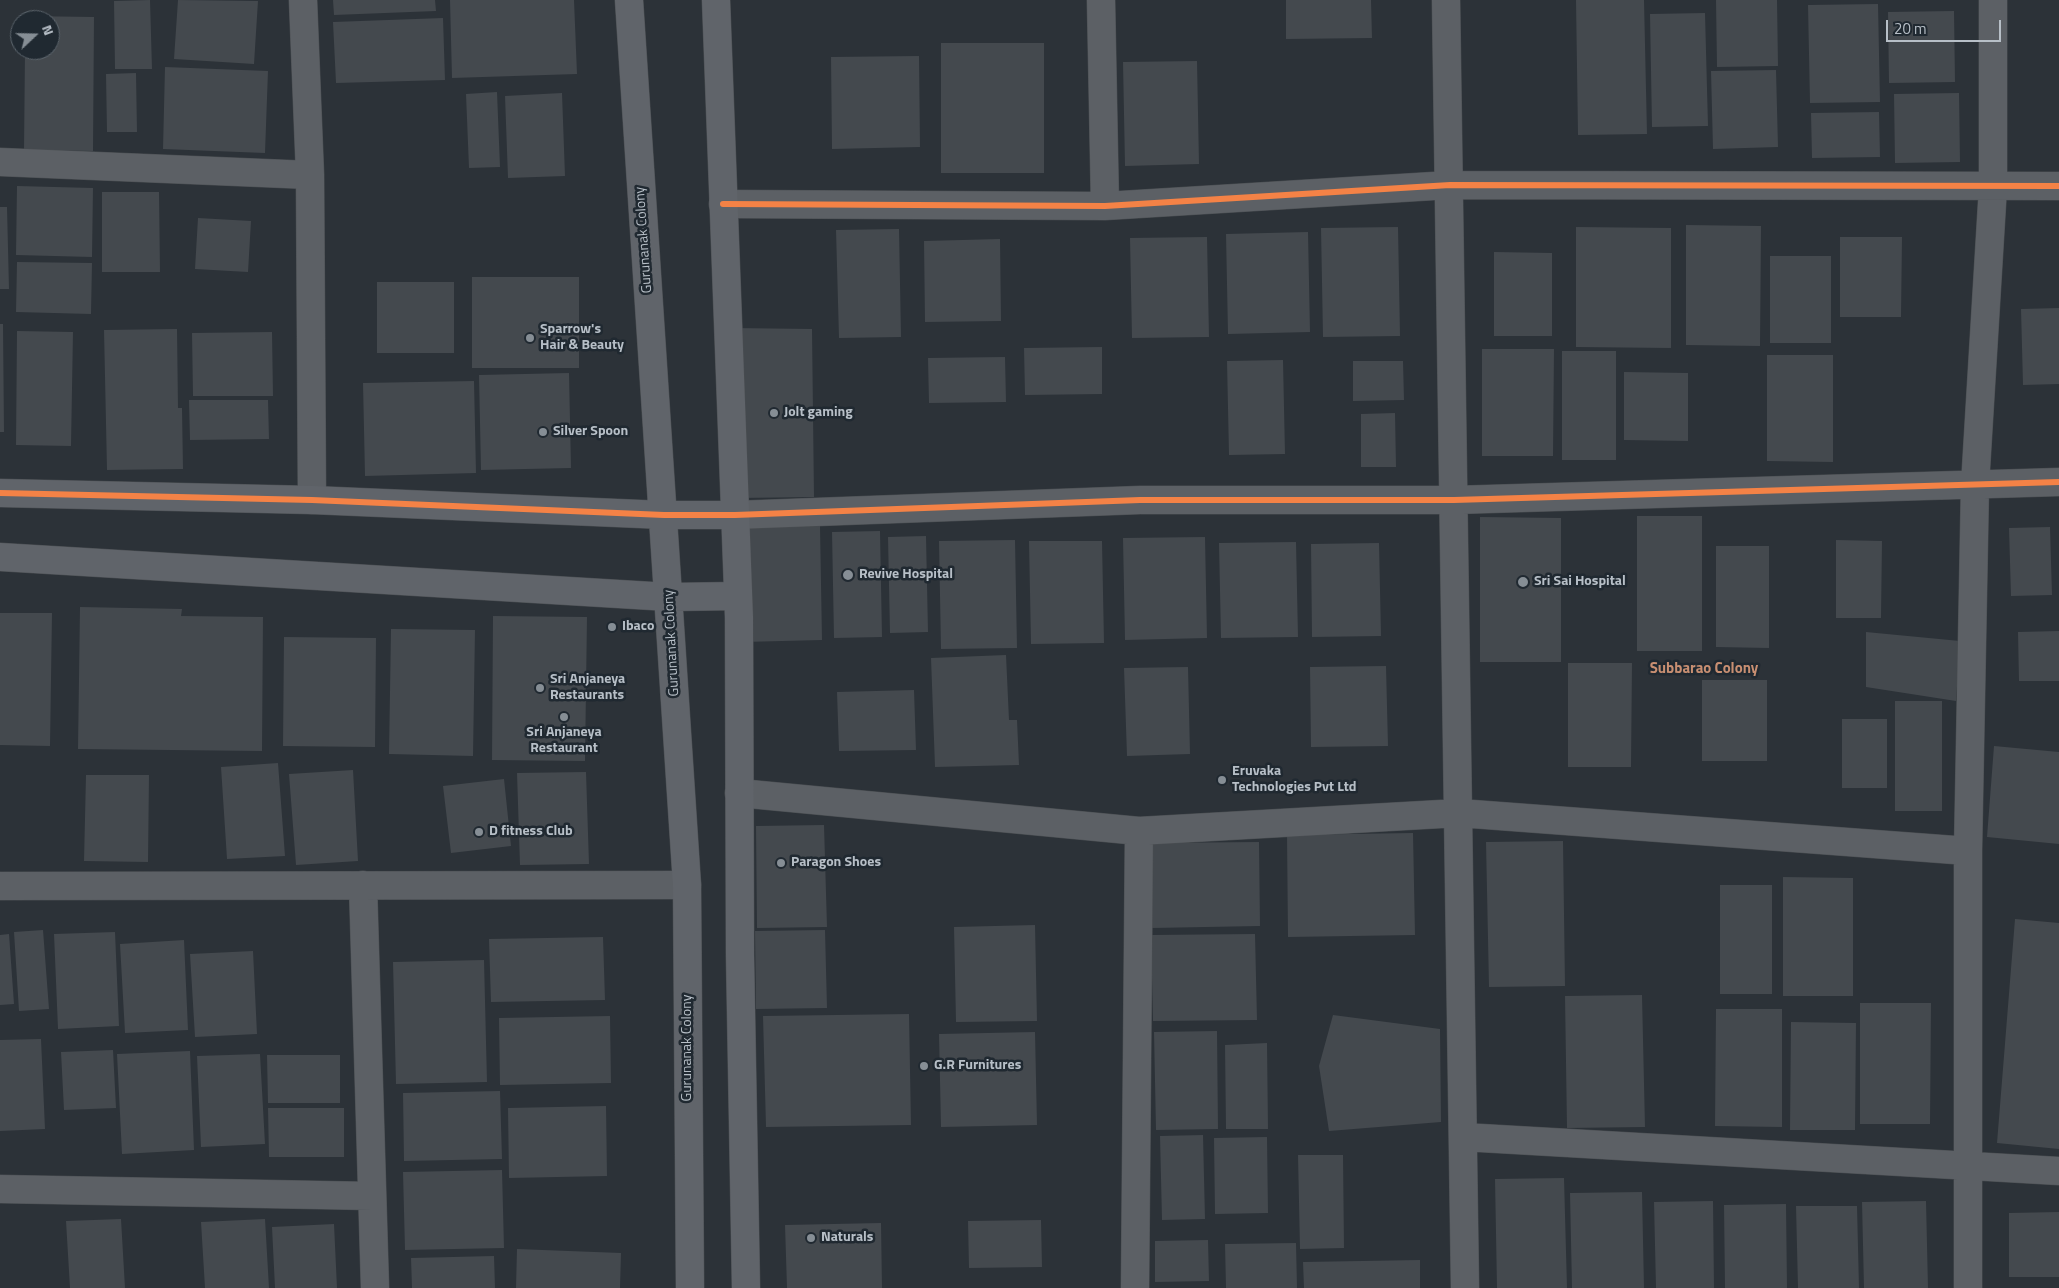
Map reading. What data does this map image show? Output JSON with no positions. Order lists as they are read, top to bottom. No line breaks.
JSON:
{"streets":{"street":["Gurunanak Colony"]},"districts":["Subbarao Colony"],"places":["Sparrow's Hair & Beauty","Jolt gaming","Silver Spoon","Revive Hospital","Sri Sai Hospital","Ibaco","Sri Anjaneya Restaurants","Sri Anjaneya Restaurant","Eruvaka Technologies Pvt Ltd","D fitness Club","Paragon Shoes","G.R Furnitures","Naturals"],"scale_bar":"20 m","north":"right"}
